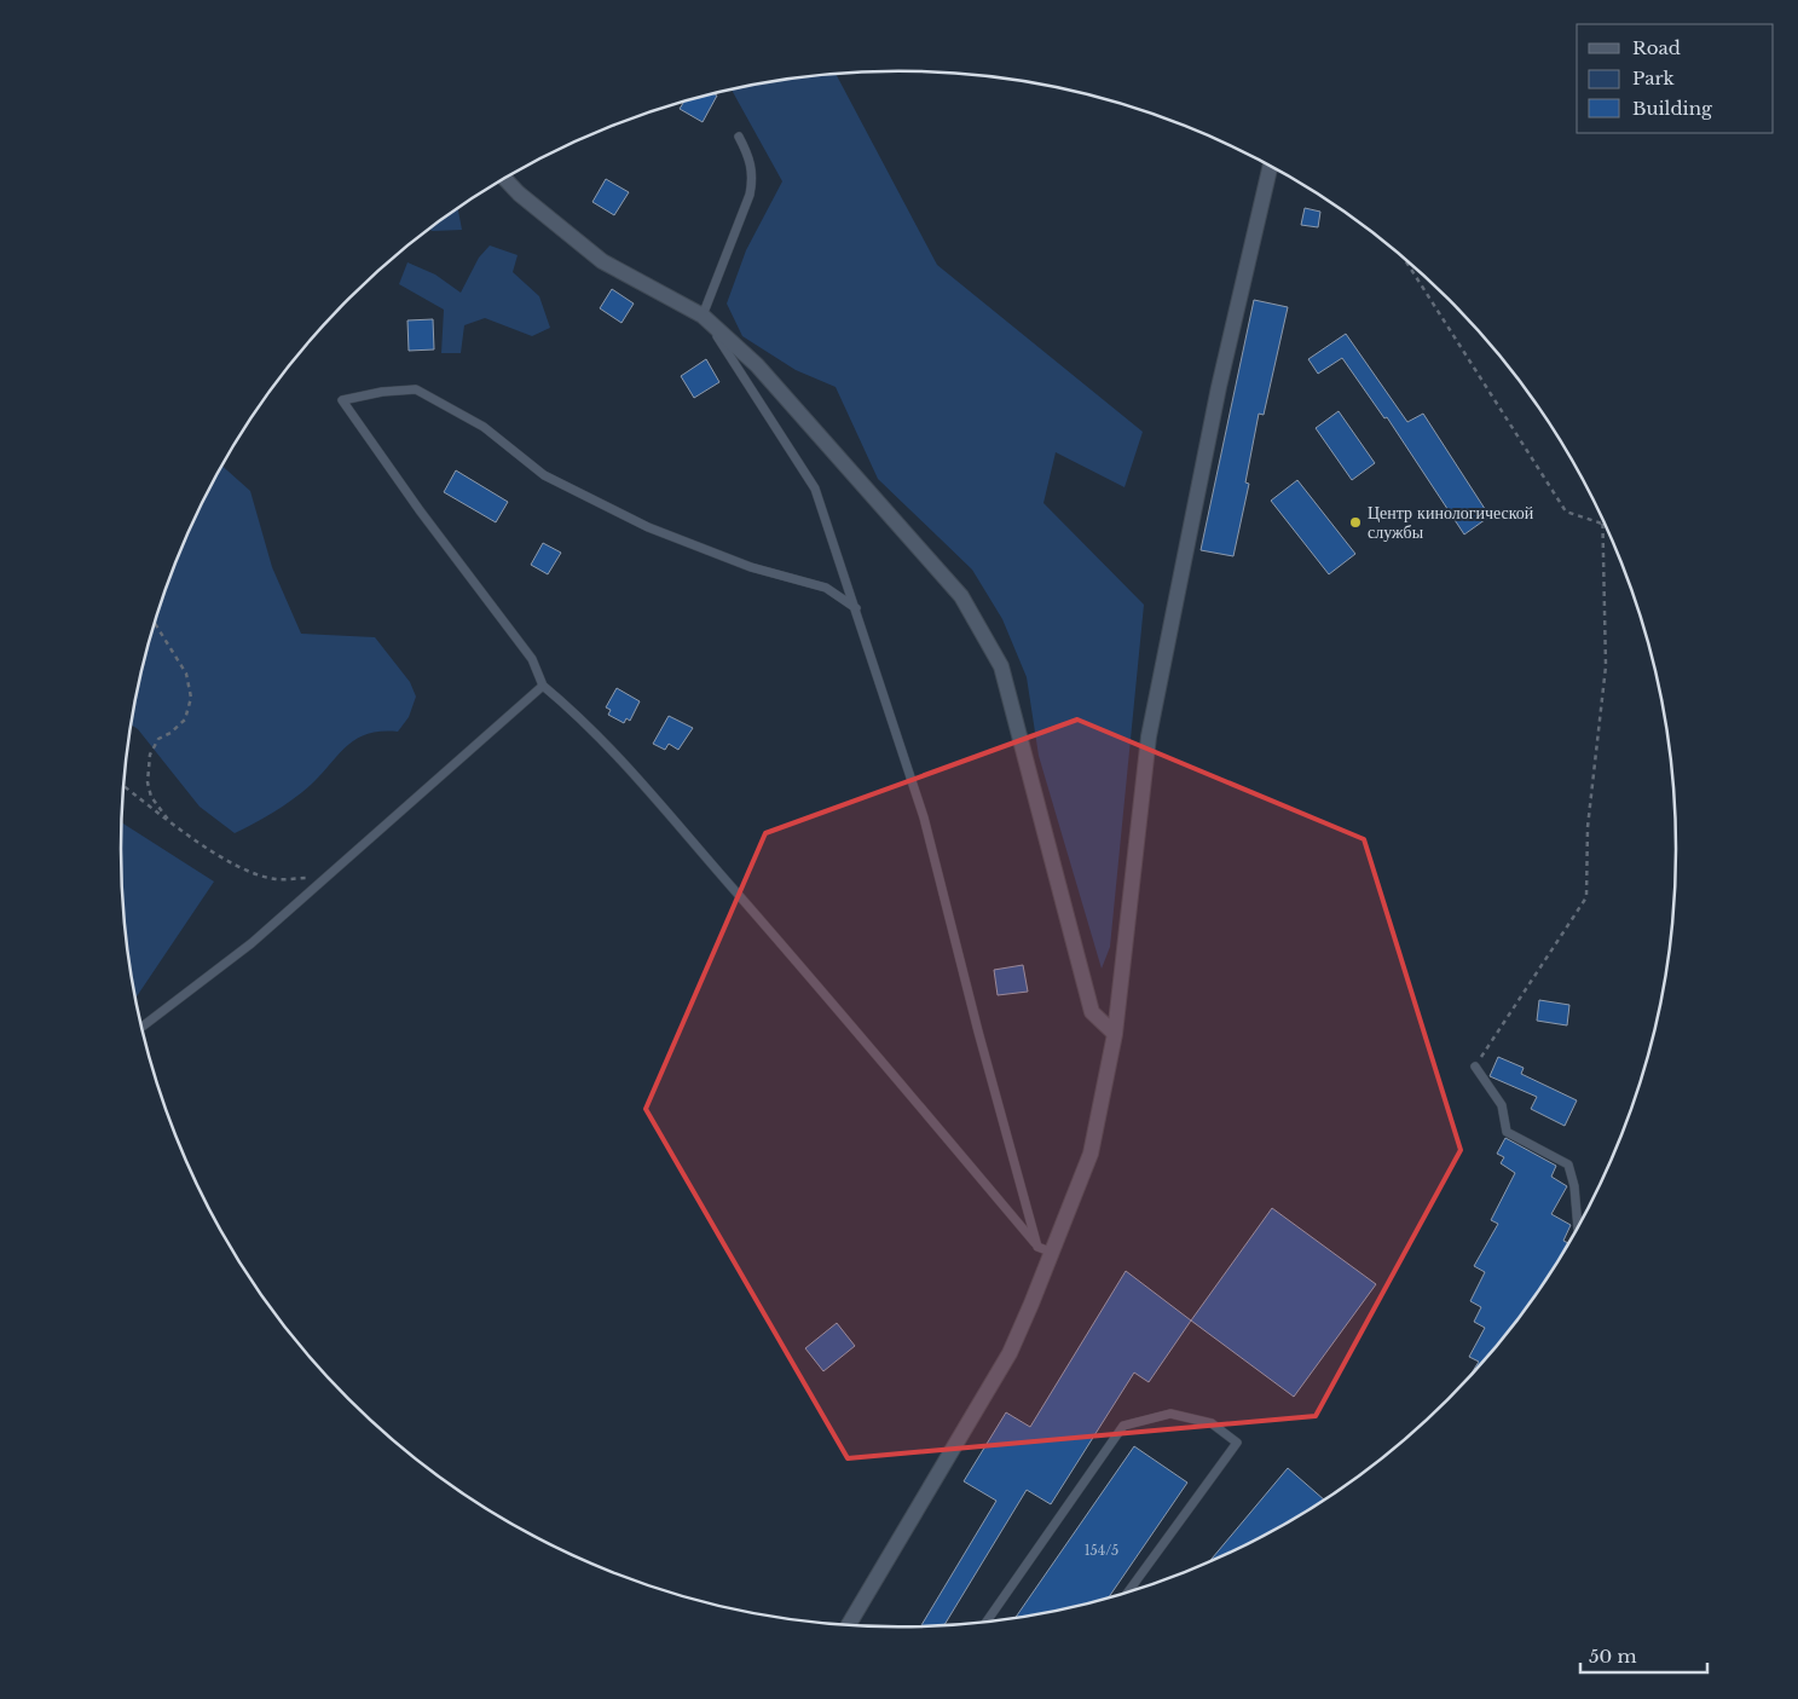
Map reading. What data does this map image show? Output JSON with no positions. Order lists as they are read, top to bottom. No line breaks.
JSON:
{"places":["Центр кинологической службы"],"house_numbers":["154/5"],"legend":["Road","Park","Building"],"scale_bar":"50 m"}
